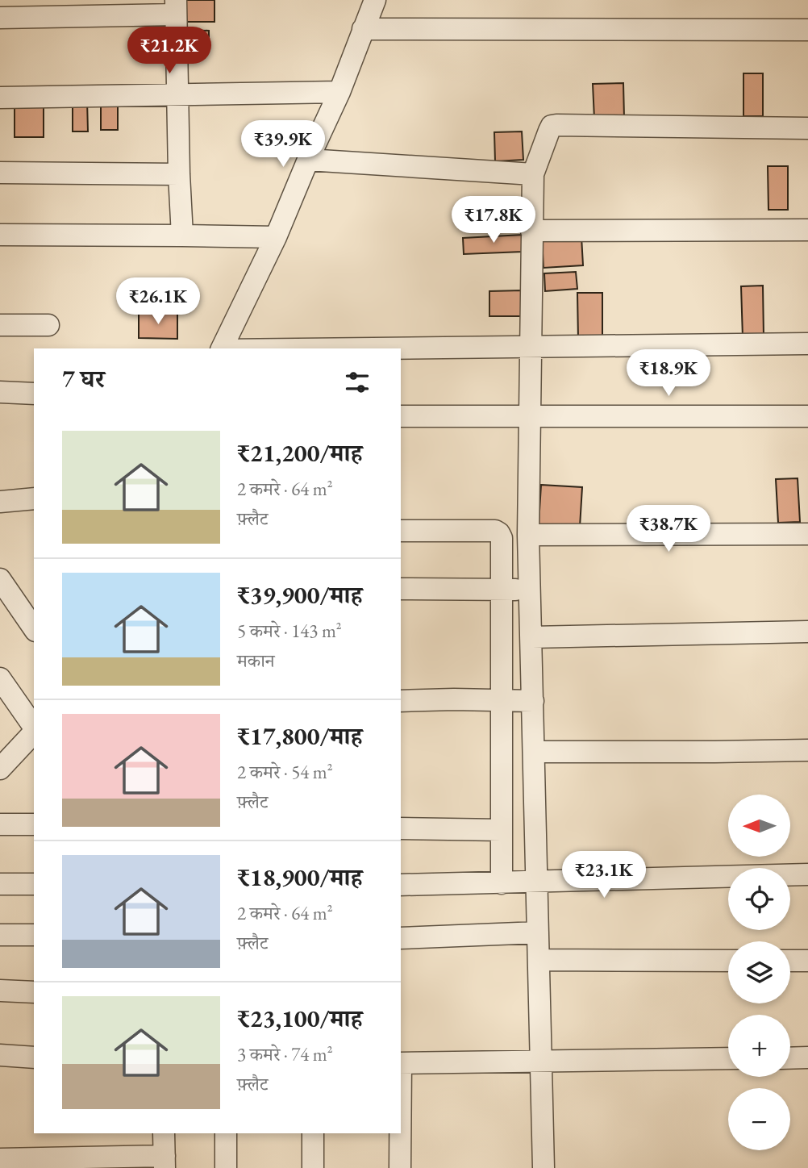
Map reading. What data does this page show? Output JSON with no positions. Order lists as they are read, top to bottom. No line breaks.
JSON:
{"north":"left","page":{"price":["₹21.2K","₹39.9K","₹17.8K","₹26.1K","₹18.9K","₹38.7K","₹23.1K"],"heading":"7 घर","list":[{"name":"₹21,200/माह","note":"2 कमरे · 64 m² · फ़्लैट"},{"name":"₹39,900/माह","note":"5 कमरे · 143 m² · मकान"},{"name":"₹17,800/माह","note":"2 कमरे · 54 m² · फ़्लैट"},{"name":"₹18,900/माह","note":"2 कमरे · 64 m² · फ़्लैट"},{"name":"₹23,100/माह","note":"3 कमरे · 74 m² · फ़्लैट"}],"map_buttons":["+","−"]}}
